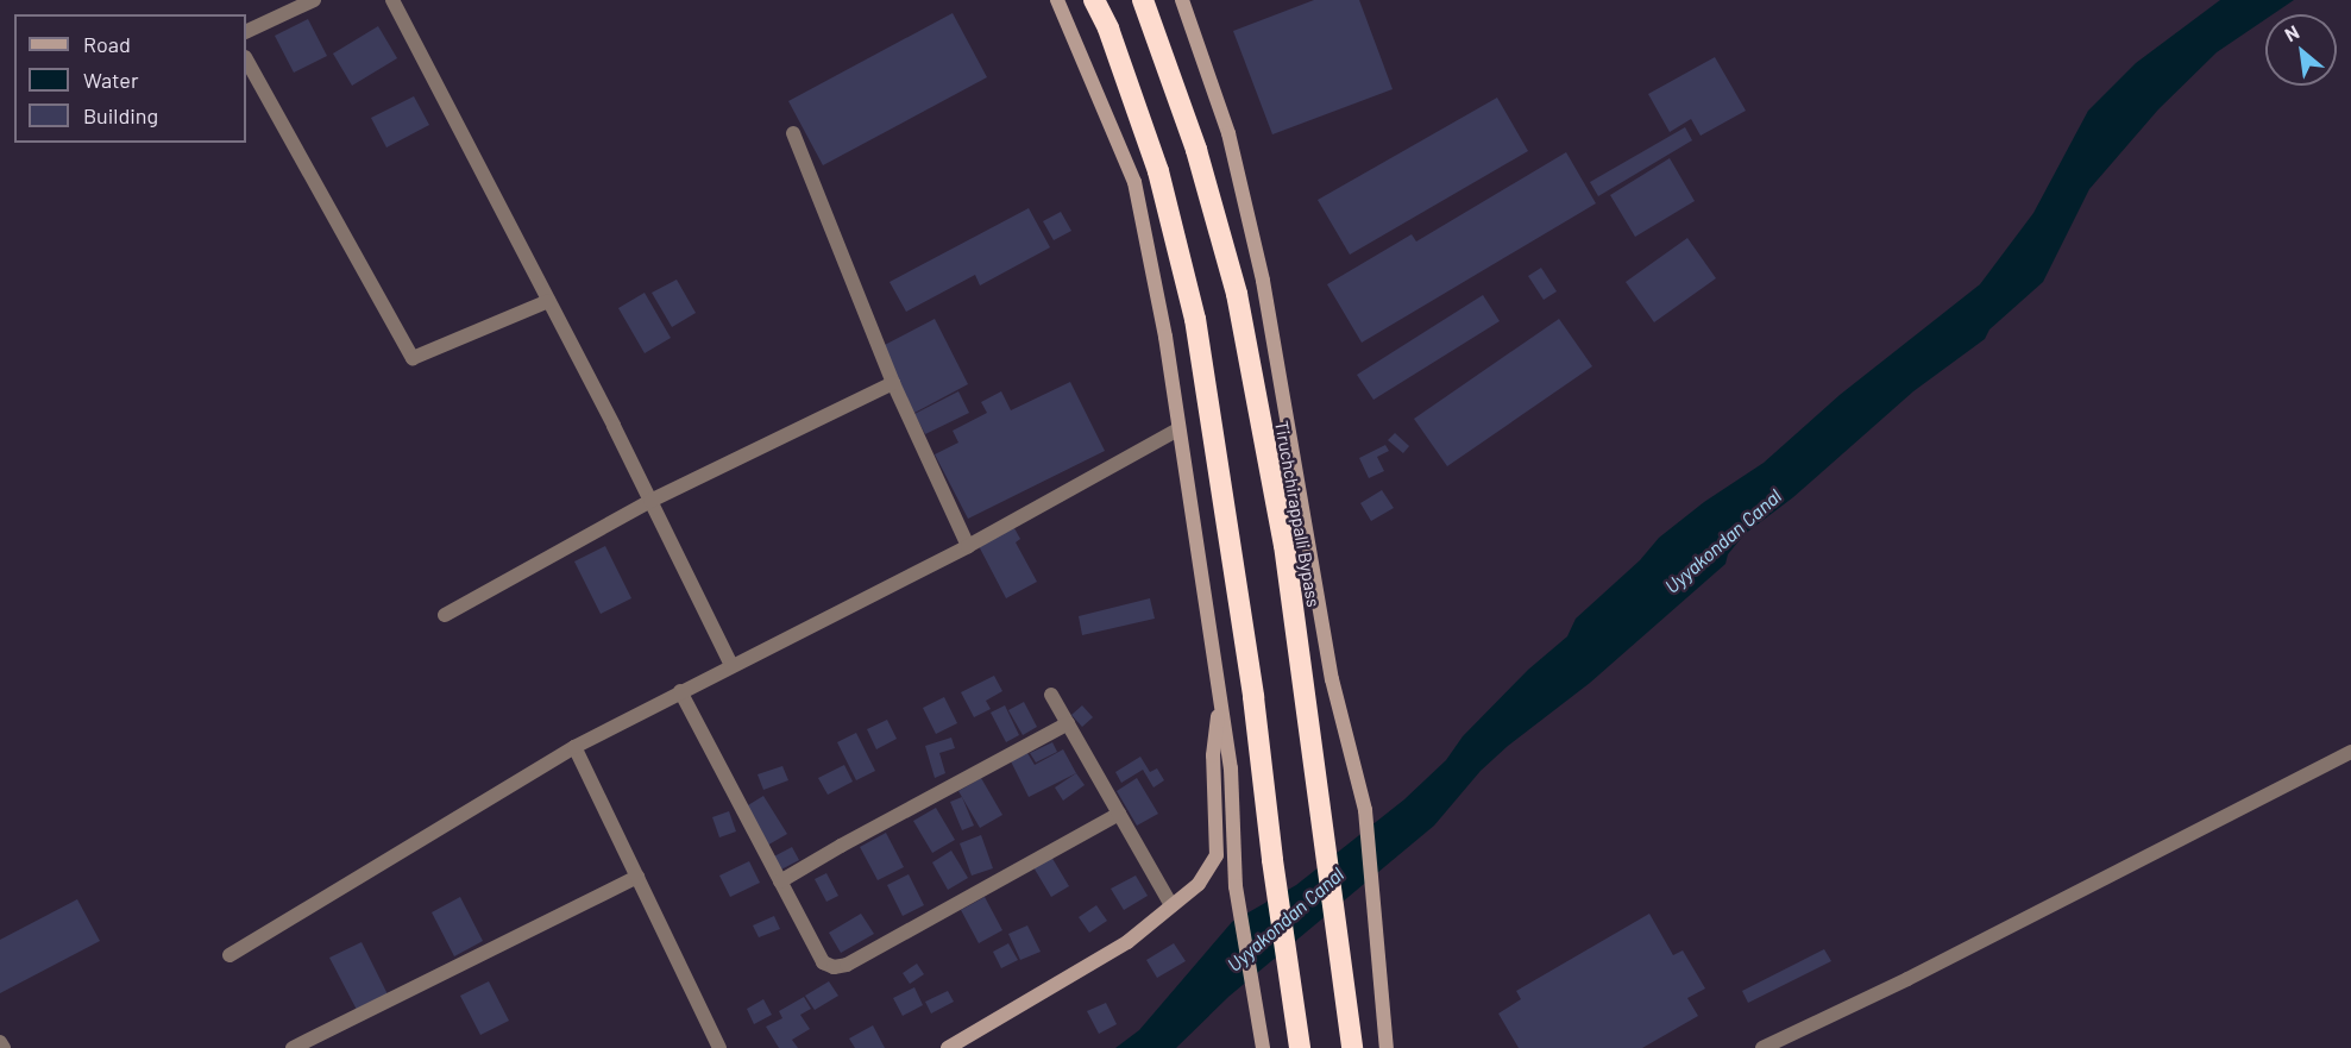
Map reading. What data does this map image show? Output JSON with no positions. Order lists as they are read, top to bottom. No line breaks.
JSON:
{"streets":{"highway":["Tiruchchirappalli Bypass"]},"water":["Uyyakondan Canal"],"legend":["Road","Water","Building"],"north":"top left"}
